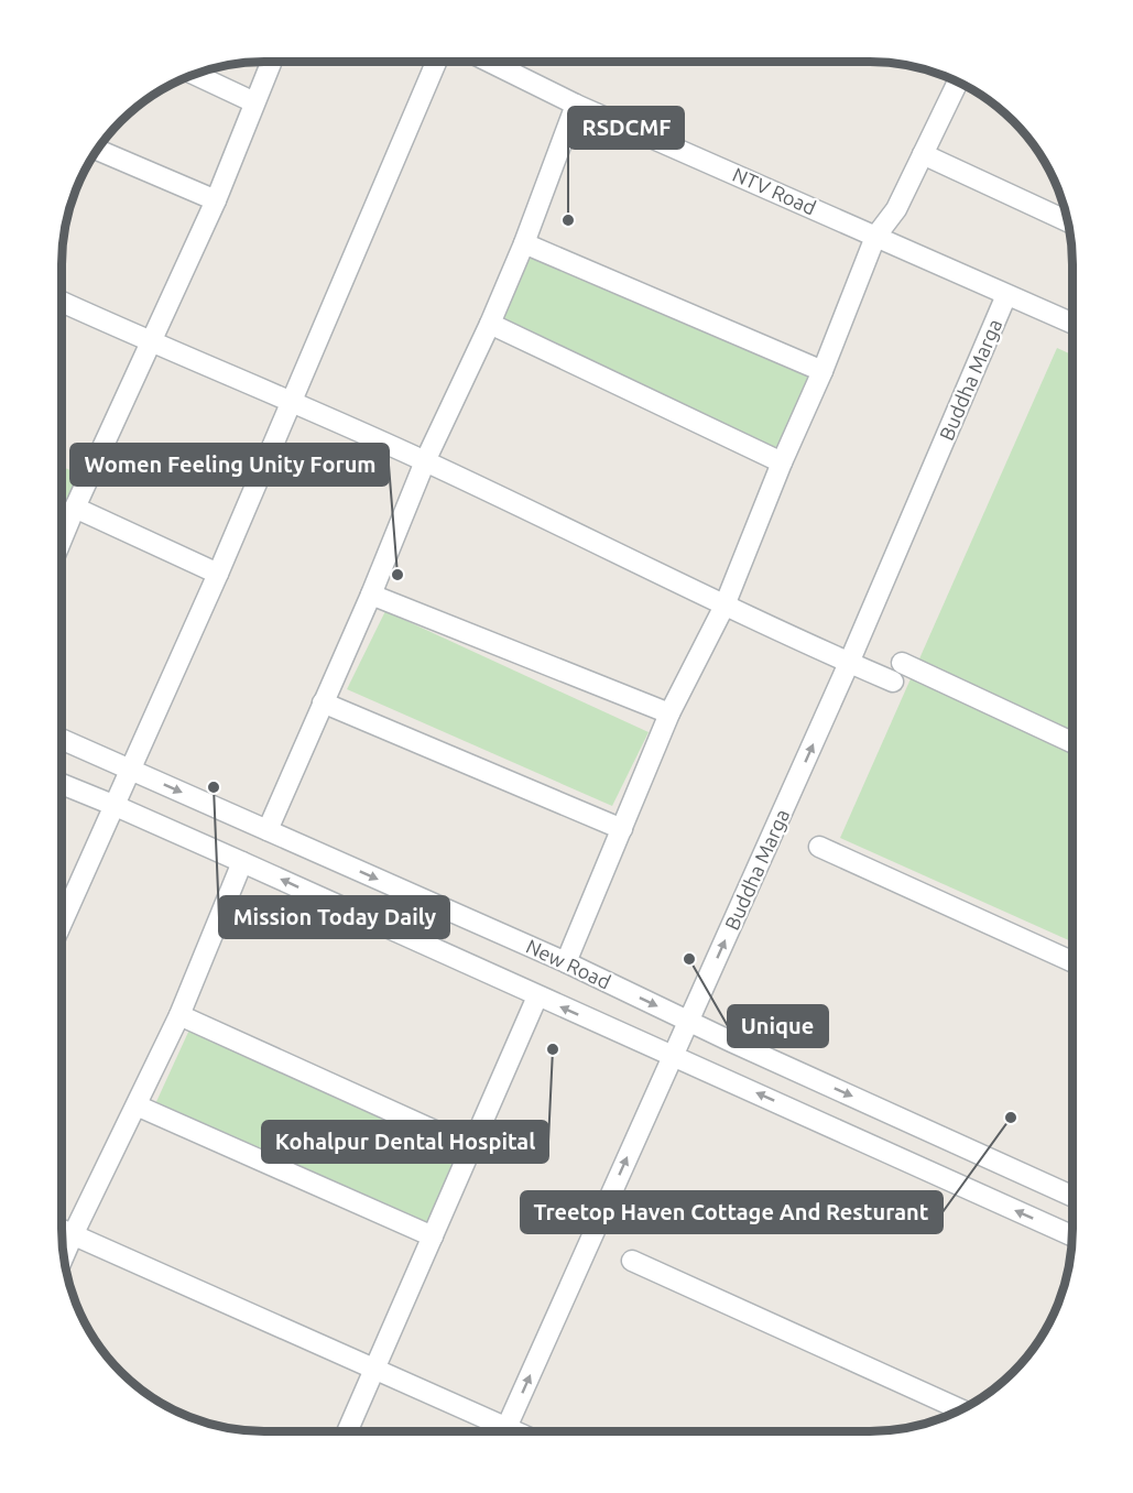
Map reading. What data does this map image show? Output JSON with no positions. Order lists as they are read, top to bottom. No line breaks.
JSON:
{"streets":{"street":["NTV Road","Buddha Marga","New Road"]},"crossings":[["NTV Road","Buddha Marga"],["Buddha Marga","New Road"]],"places":["RSDCMF","Women Feeling Unity Forum","Mission Today Daily","Unique","Kohalpur Dental Hospital","Treetop Haven Cottage And Resturant"]}
